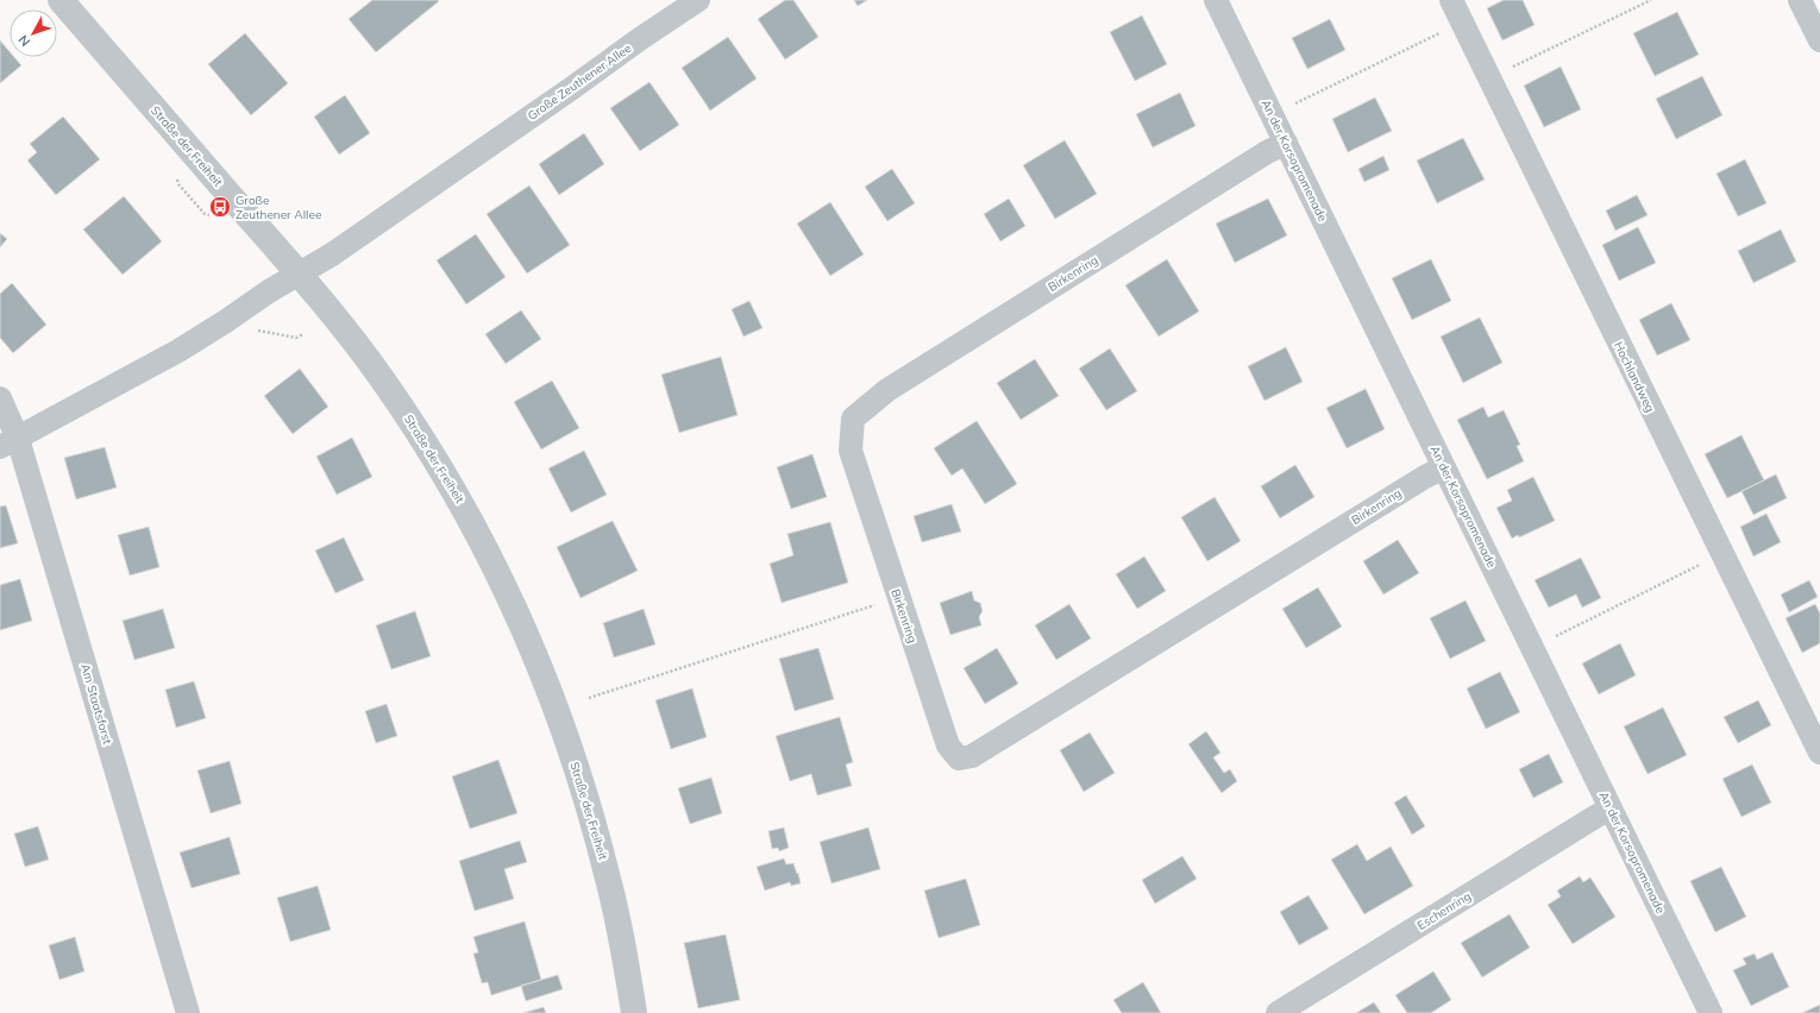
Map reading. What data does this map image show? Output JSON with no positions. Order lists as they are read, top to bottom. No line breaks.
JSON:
{"streets":{"street":["Große Zeuthener Allee","Straße der Freiheit","An der Korsopromenade","Birkenring","Hochlandweg","Am Staatsforst","Eschenring"]},"crossings":[["Große Zeuthener Allee","Straße der Freiheit"],["Große Zeuthener Allee","Am Staatsforst"],["An der Korsopromenade","Birkenring"],["An der Korsopromenade","Eschenring"]],"places":{"bus stop":["Große Zeuthener Allee"]},"north":"bottom left"}
